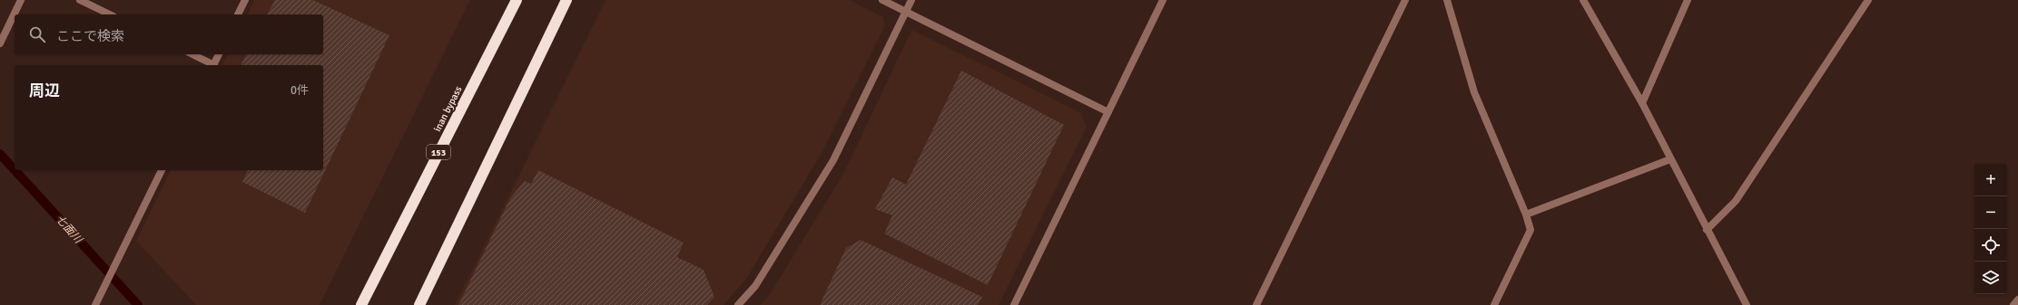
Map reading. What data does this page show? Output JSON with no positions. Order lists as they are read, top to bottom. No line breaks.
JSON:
{"streets":{"highway":["inan bypass","153"]},"water":["七面川"],"page":{"search":"ここで検索","heading":["周辺","0件"],"map_buttons":["+","−"]}}
